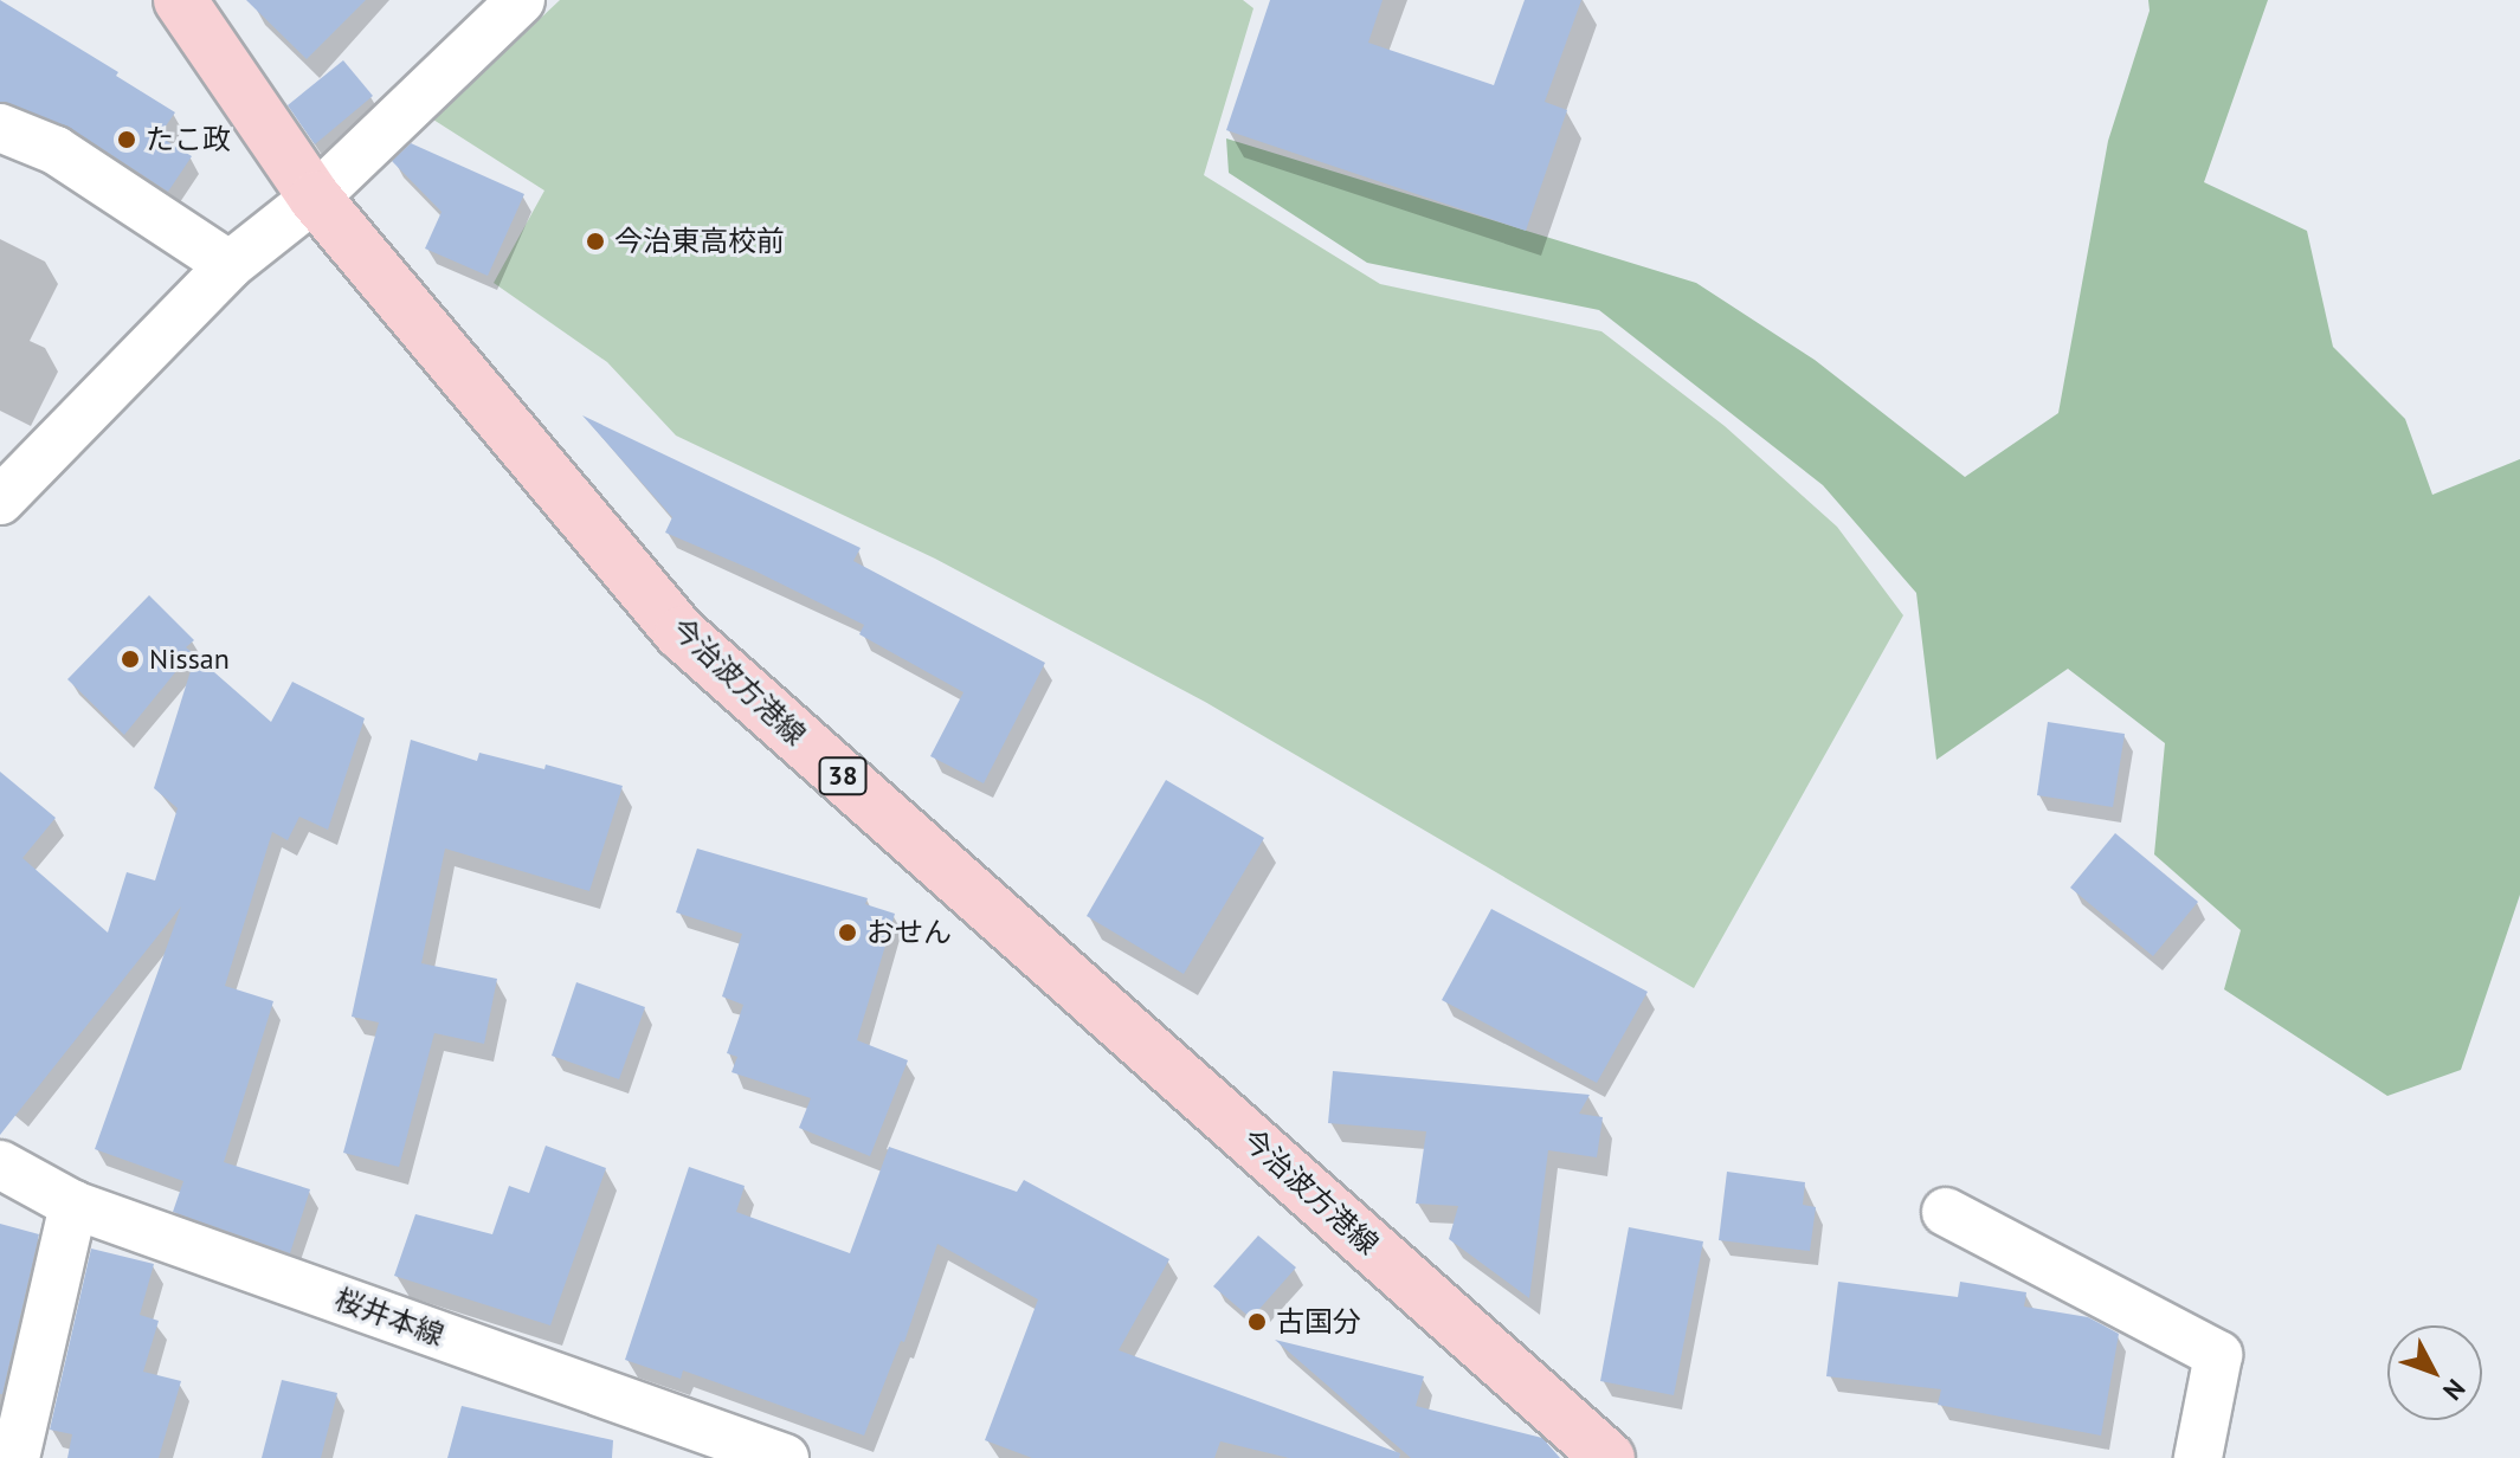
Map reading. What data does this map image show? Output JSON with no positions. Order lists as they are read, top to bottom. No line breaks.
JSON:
{"streets":{"main road":["今治波方港線","38"],"street":["桜井本線"]},"places":["たこ政","今治東高校前","Nissan","おせん","古国分"],"north":"bottom right"}
